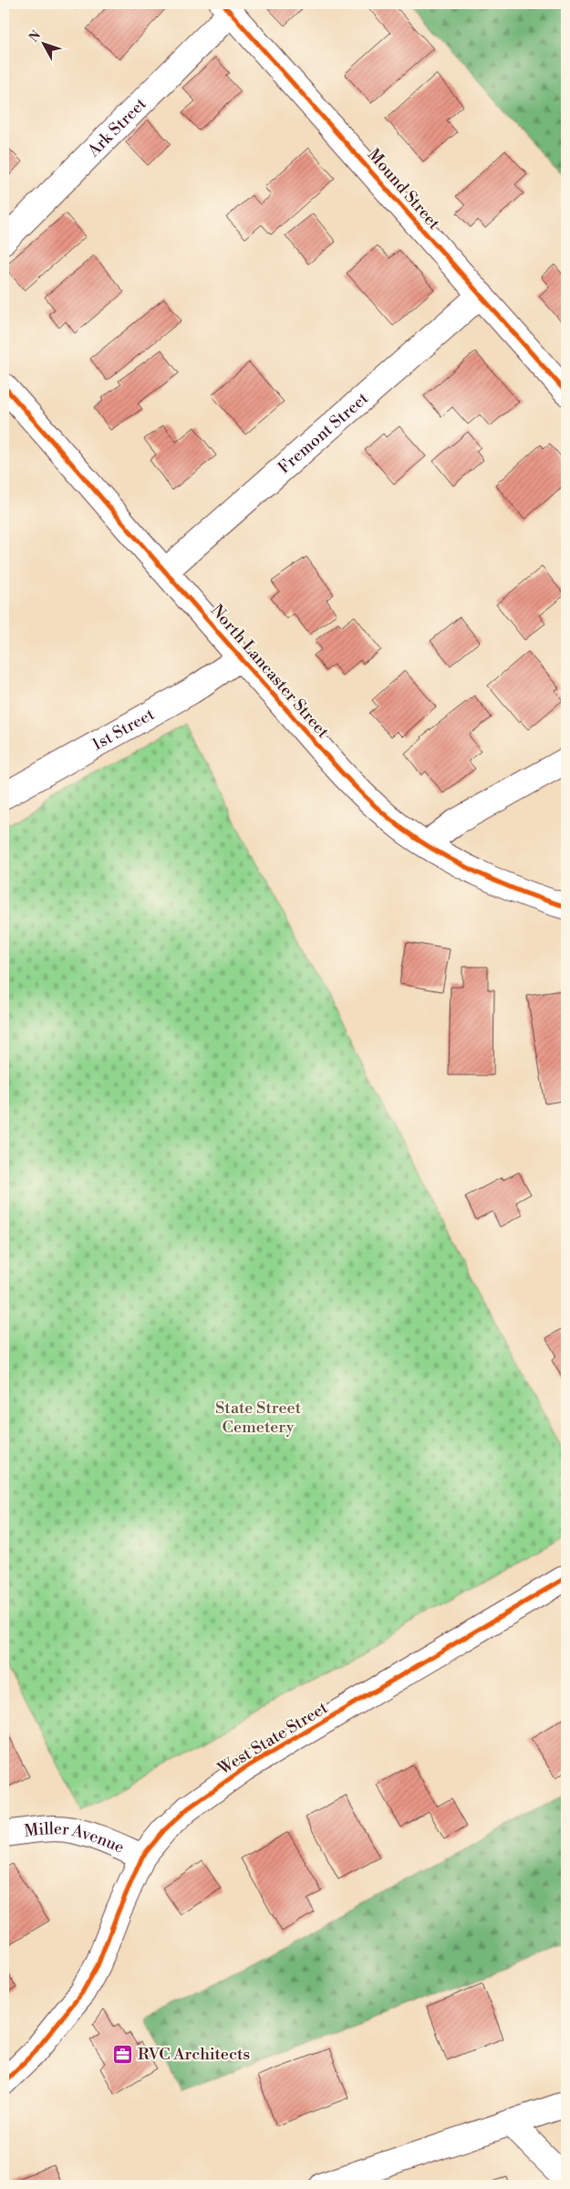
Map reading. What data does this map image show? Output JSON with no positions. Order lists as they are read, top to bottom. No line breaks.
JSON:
{"streets":{"street":["Ark Street","Mound Street","Fremont Street","North Lancaster Street","1st Street","West State Street","Miller Avenue"]},"crossings":[["Ark Street","Mound Street"],["Mound Street","Fremont Street"],["Fremont Street","North Lancaster Street"],["North Lancaster Street","1st Street"],["West State Street","Miller Avenue"]],"parks":["State Street Cemetery"],"places":{"office":["RVC Architects"]},"north":"top left"}
